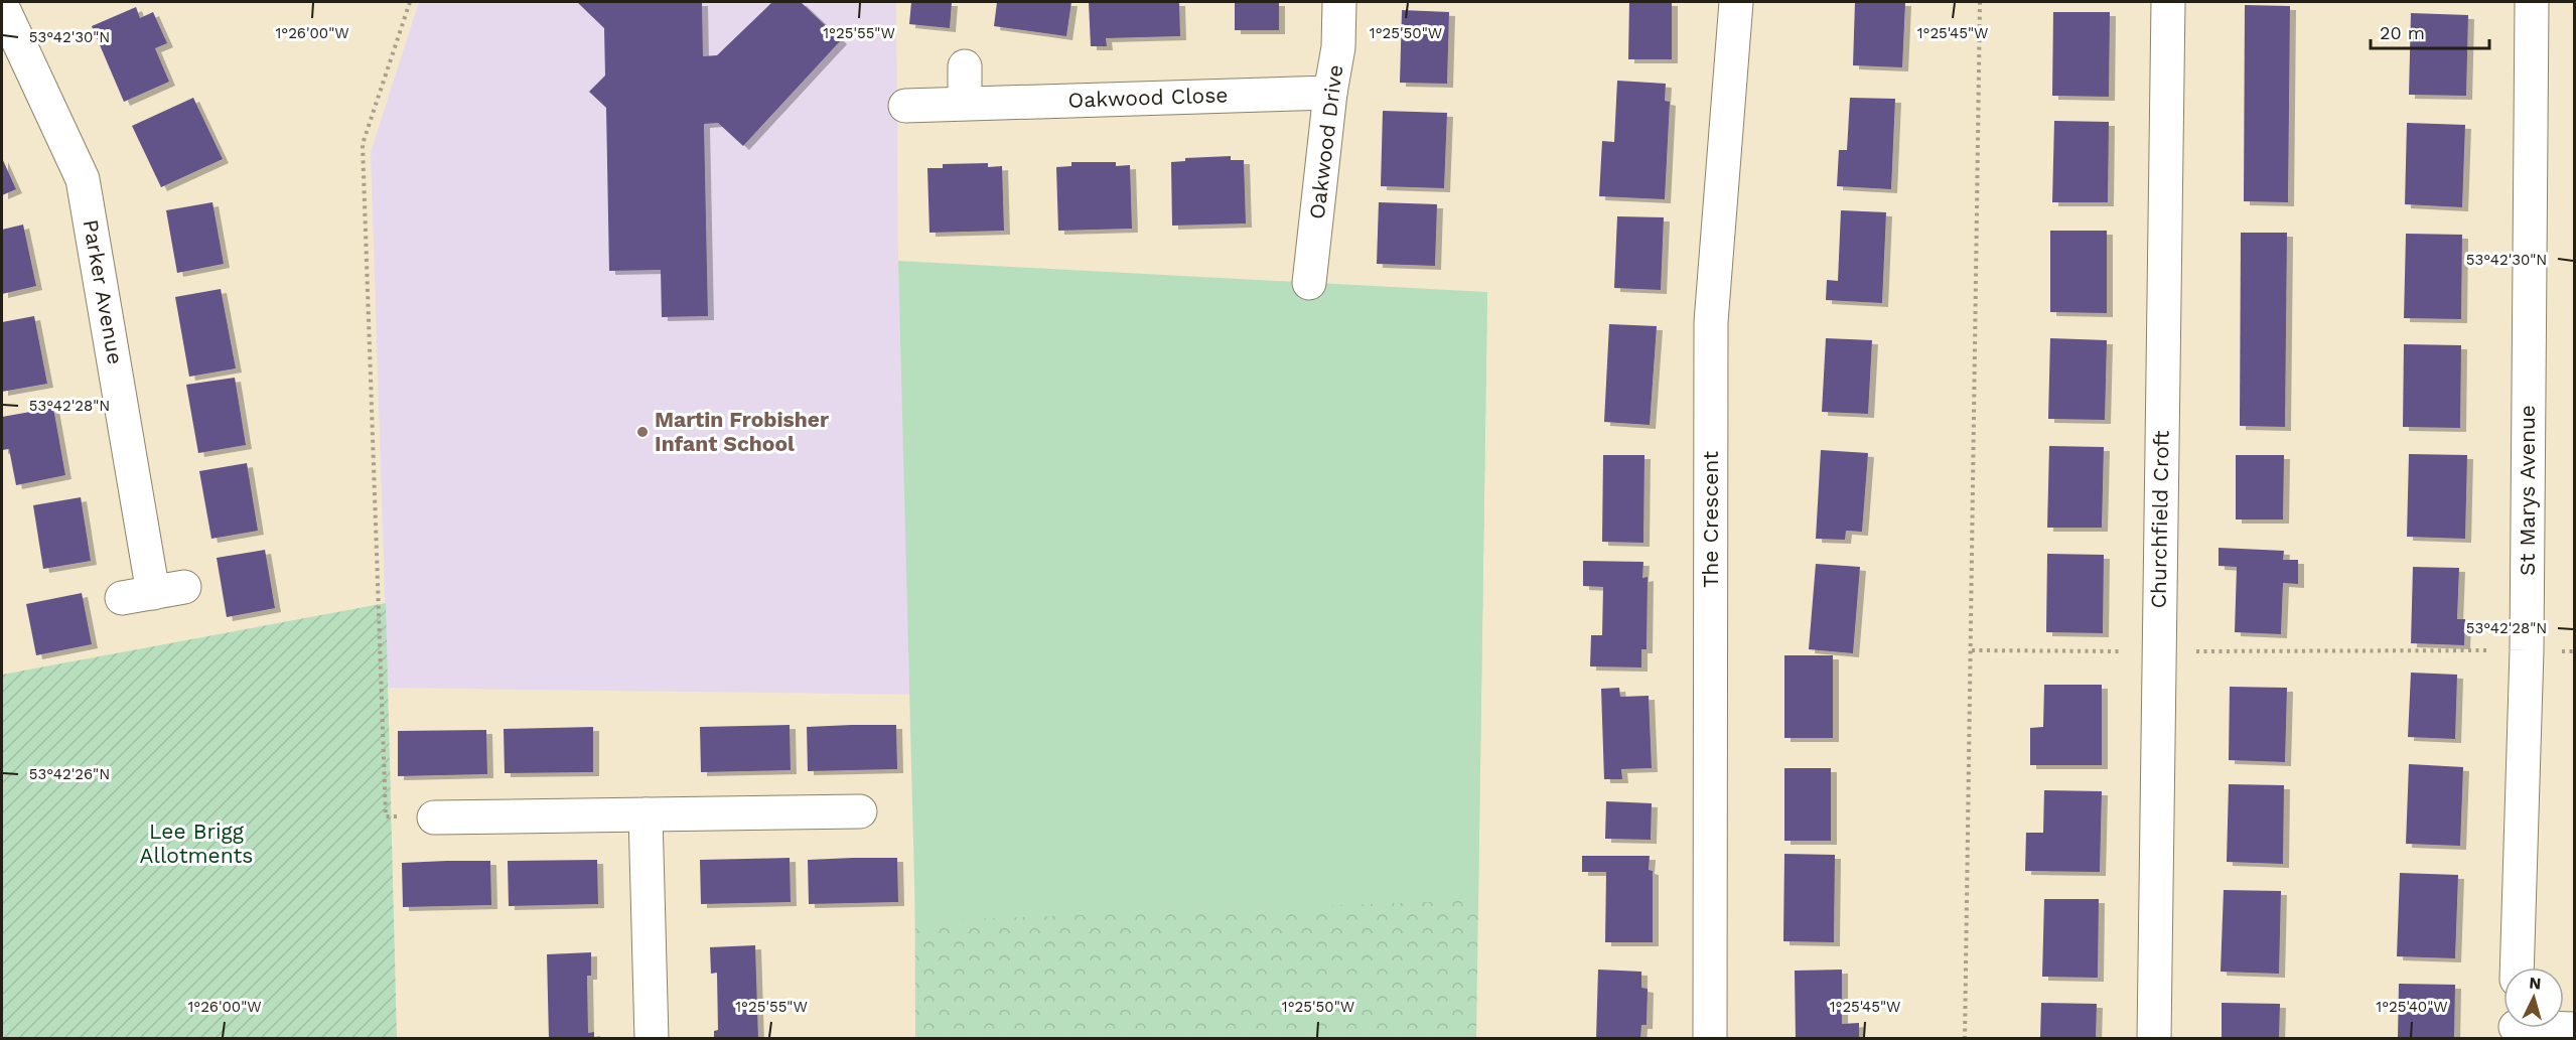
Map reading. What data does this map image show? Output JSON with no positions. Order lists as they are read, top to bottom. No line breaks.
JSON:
{"streets":{"street":["Oakwood Close","Oakwood Drive","Parker Avenue","St Marys Avenue","The Crescent","Churchfield Croft"]},"crossings":[["Oakwood Close","Oakwood Drive"]],"parks":["Lee Brigg Allotments"],"places":["Martin Frobisher Infant School"],"scale_bar":"20 m","north":"top","coordinates":["1°26'00\"W","1°25'55\"W","1°25'50\"W","1°25'45\"W","53°42'30\"N","53°42'28\"N","53°42'26\"N","1°25'40\"W"]}
